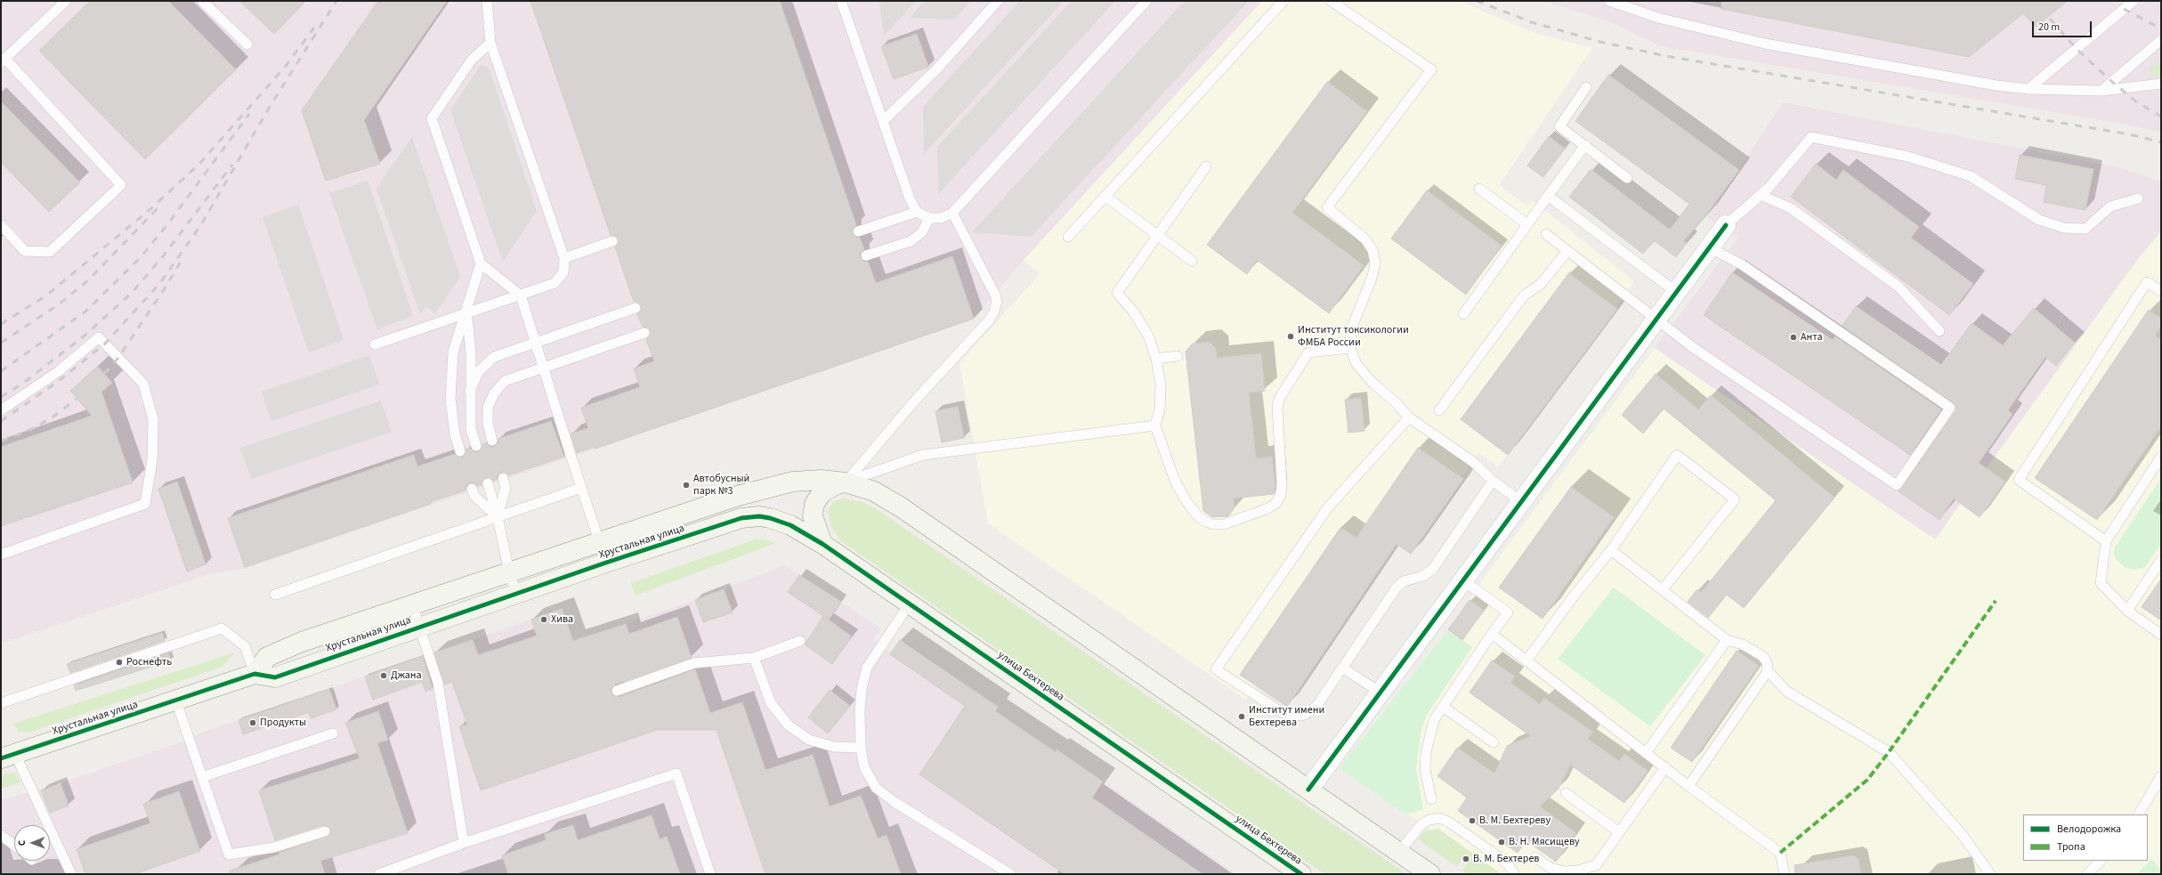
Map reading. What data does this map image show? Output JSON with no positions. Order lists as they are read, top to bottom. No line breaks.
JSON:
{"streets":{"street":["Хрустальная улица","улица Бехтерева"]},"crossings":[["Хрустальная улица","улица Бехтерева"]],"places":["Институт токсикологии ФМБА России","Анта","Автобусный парк №3","Хива","Роснефть","Джана","Институт имени Бехтерева","Продукты","В. М. Бехтереву","В. Н. Мясищеву","В. М. Бехтерев"],"legend":["Велодорожка","Тропа"],"scale_bar":"20 m","north":"left"}
